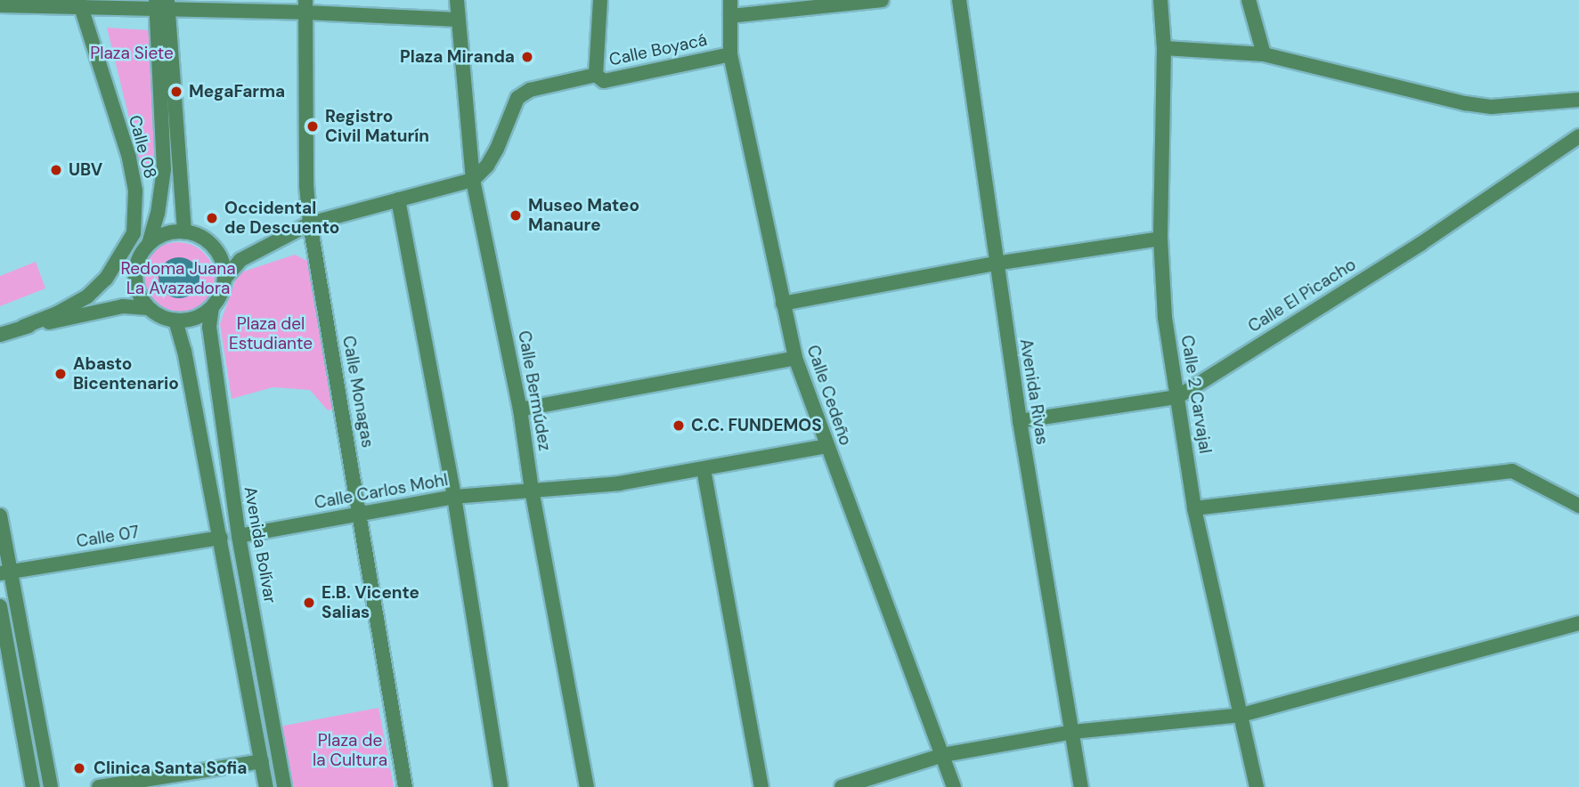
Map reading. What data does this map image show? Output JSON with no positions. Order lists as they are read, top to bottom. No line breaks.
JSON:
{"streets":{"street":["Calle Boyacá","Calle 08","Calle El Picacho","Calle Bermúdez","Calle Monagas","Avenida Rivas","Calle 2 Carvajal","Calle Cedeño","Calle Carlos Mohl","Calle 07","Avenida Bolívar"]},"crossings":[["Calle Boyacá","Calle Cedeño"],["Calle El Picacho","Avenida Rivas"],["Calle El Picacho","Calle 2 Carvajal"],["Calle Bermúdez","Calle Carlos Mohl"],["Calle Monagas","Calle Carlos Mohl"],["Calle Cedeño","Calle Carlos Mohl"],["Calle Carlos Mohl","Avenida Bolívar"]],"parks":["Plaza Siete","Redoma Juana La Avazadora","Plaza del Estudiante","Plaza de la Cultura"],"places":["Plaza Miranda","MegaFarma","Registro Civil Maturín","UBV","Museo Mateo Manaure","Occidental de Descuento","Abasto Bicentenario","C.C. FUNDEMOS","E.B. Vicente Salias","Clinica Santa Sofia"]}
